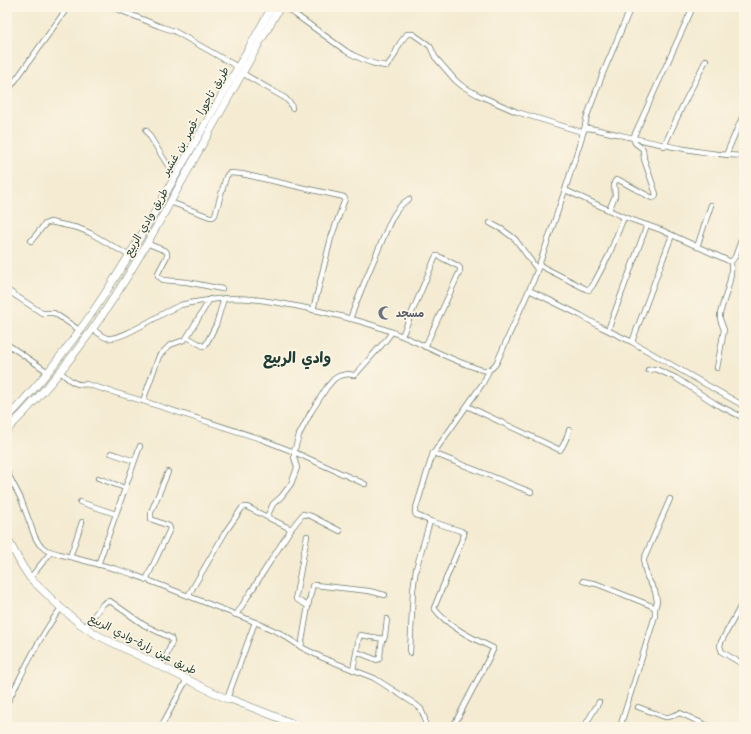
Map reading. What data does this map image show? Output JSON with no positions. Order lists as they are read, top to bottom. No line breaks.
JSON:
{"streets":{"main road":["طريق تاجورا -قصر بن غشير","طريق وادي الربيع","طريق عين زارة-وادي الربيع"]},"crossings":[["طريق تاجورا -قصر بن غشير","طريق وادي الربيع"]],"districts":["وادي الربيع"],"places":{"mosque":["مسجد"]}}
